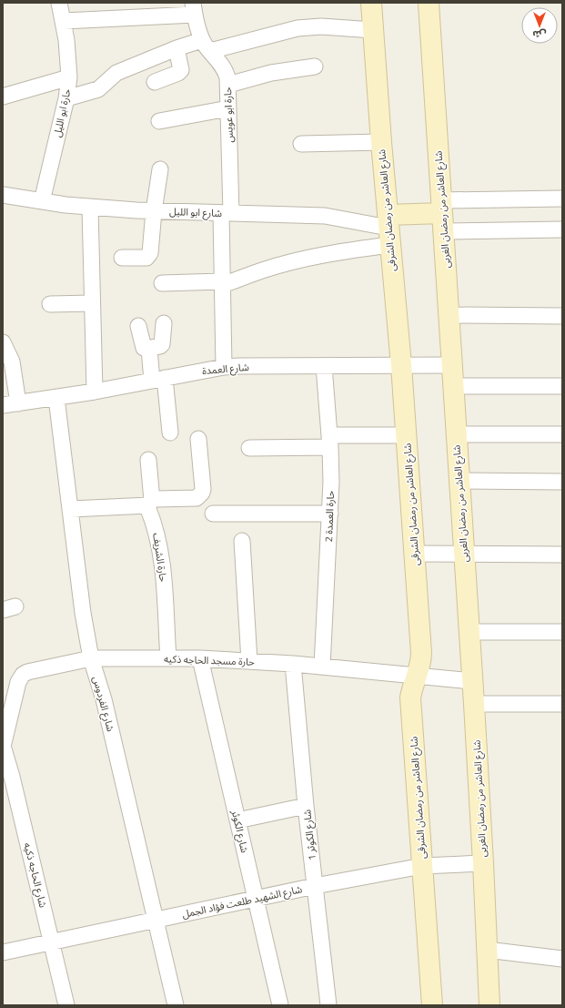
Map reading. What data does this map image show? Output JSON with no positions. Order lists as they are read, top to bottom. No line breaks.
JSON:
{"streets":{"street":["حارة ابو الليل","حارة ابو عويس","شارع العاشر من رمضان الغربى","شارع العاشر من رمضان الشرقى","شارع ابو الليل","شارع العمدة","حارة العمدة 2","حارة الشريف","حارة مسجد الحاجه ذكيه","شارع الفردوس","شارع الكوثر","شارع الكوثر 1","شارع الحاجه ذكيه","شارع الشهيد طلعت فؤاد الجمل"]},"crossings":[["حارة ابو الليل","شارع ابو الليل"],["حارة ابو عويس","شارع ابو الليل"],["حارة ابو عويس","شارع العمدة"],["شارع العاشر من رمضان الغربى","شارع العمدة"],["شارع العاشر من رمضان الغربى","حارة مسجد الحاجه ذكيه"],["شارع العاشر من رمضان الغربى","شارع الشهيد طلعت فؤاد الجمل"],["شارع العاشر من رمضان الشرقى","شارع ابو الليل"],["شارع العاشر من رمضان الشرقى","شارع العمدة"],["شارع العاشر من رمضان الشرقى","حارة مسجد الحاجه ذكيه"],["شارع العاشر من رمضان الشرقى","شارع الشهيد طلعت فؤاد الجمل"],["شارع العمدة","حارة العمدة 2"],["شارع العمدة","شارع الفردوس"],["حارة العمدة 2","حارة مسجد الحاجه ذكيه"],["حارة الشريف","حارة مسجد الحاجه ذكيه"],["حارة مسجد الحاجه ذكيه","شارع الفردوس"],["حارة مسجد الحاجه ذكيه","شارع الكوثر"],["حارة مسجد الحاجه ذكيه","شارع الكوثر 1"],["حارة مسجد الحاجه ذكيه","شارع الحاجه ذكيه"],["شارع الفردوس","شارع الشهيد طلعت فؤاد الجمل"],["شارع الكوثر","شارع الشهيد طلعت فؤاد الجمل"],["شارع الكوثر 1","شارع الشهيد طلعت فؤاد الجمل"],["شارع الحاجه ذكيه","شارع الشهيد طلعت فؤاد الجمل"]],"north":"bottom"}
